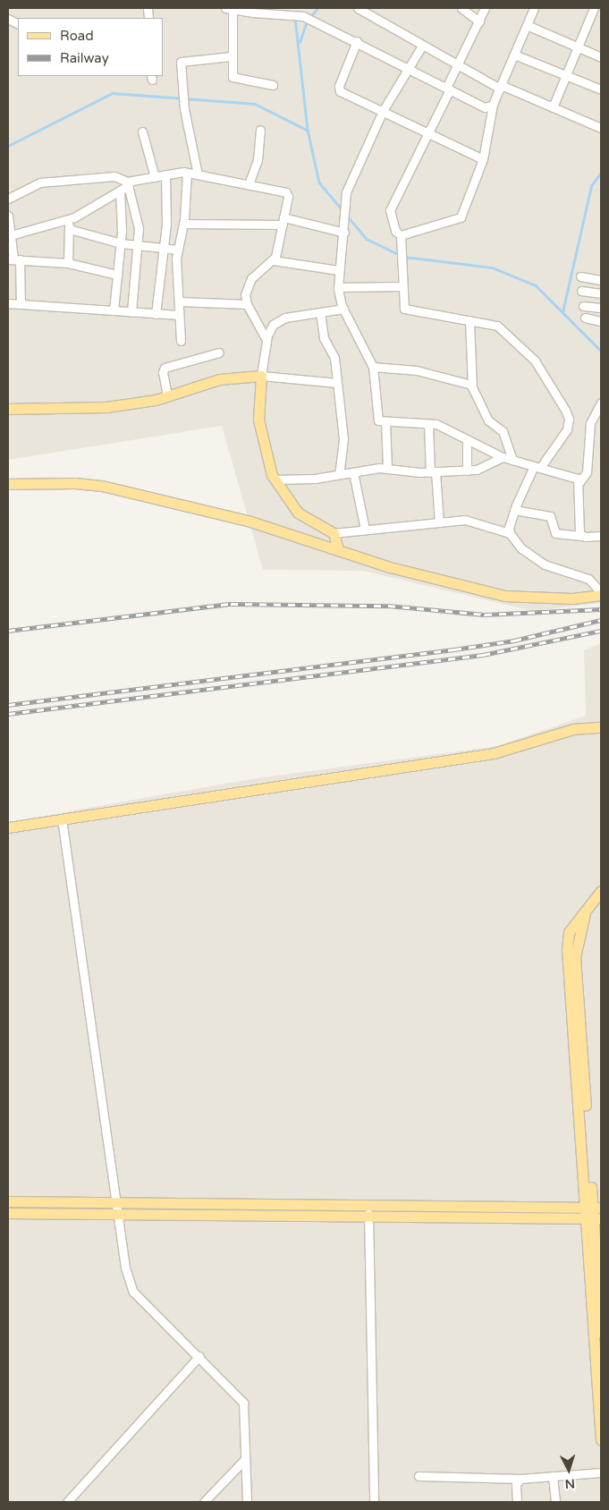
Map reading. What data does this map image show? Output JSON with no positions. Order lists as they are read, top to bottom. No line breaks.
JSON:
{"legend":["Road","Railway"],"north":"bottom"}
